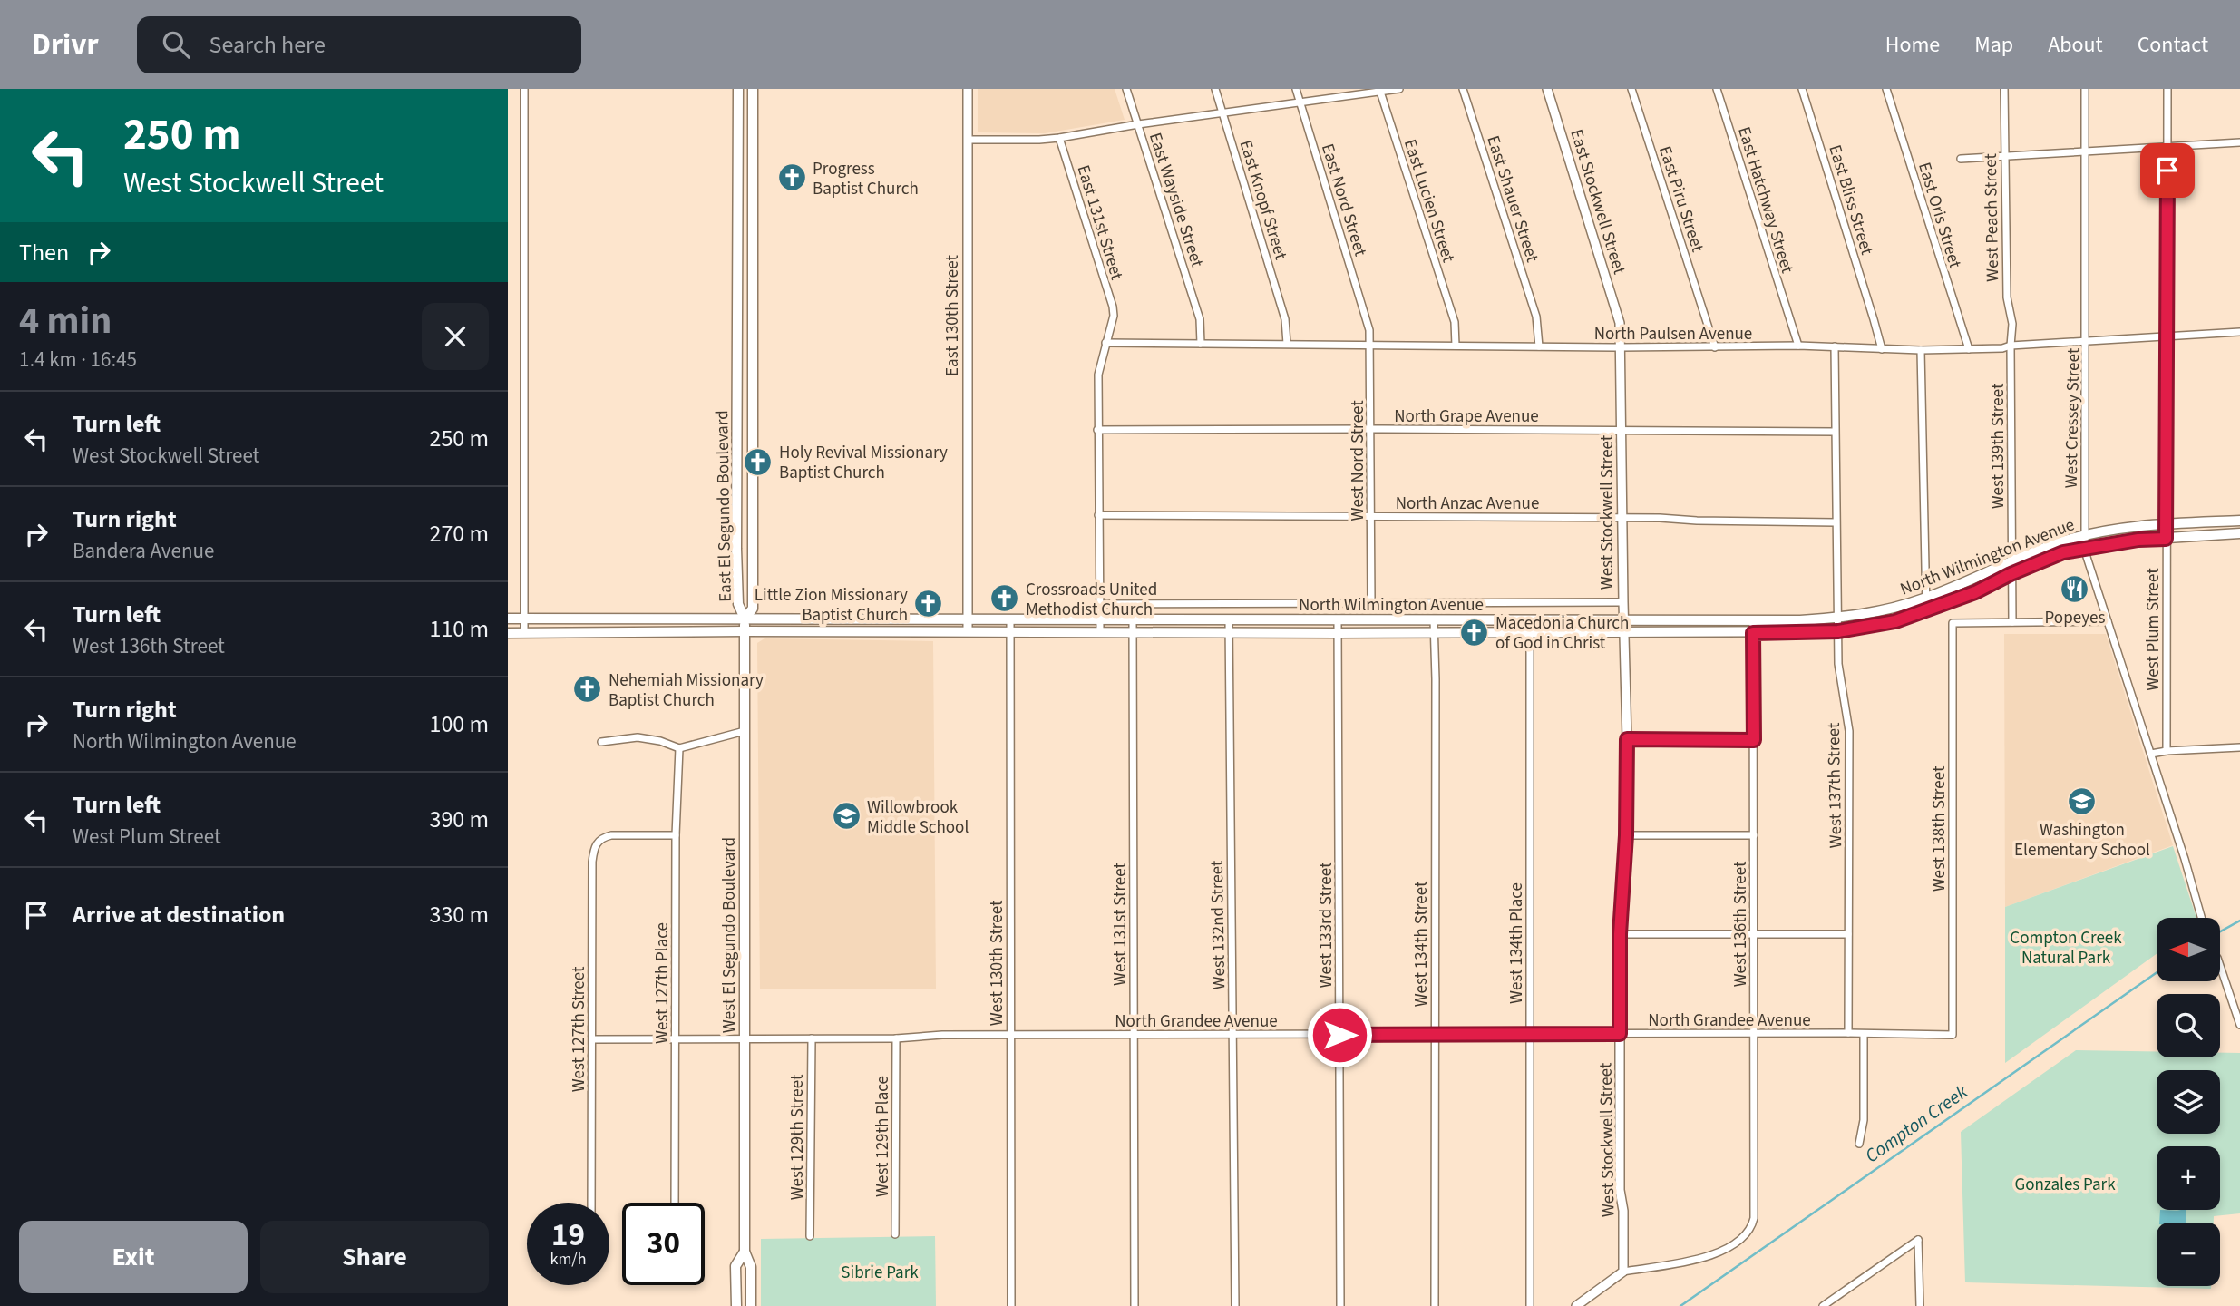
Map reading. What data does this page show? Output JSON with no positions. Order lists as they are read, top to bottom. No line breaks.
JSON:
{"streets":{"main road":["East El Segundo Boulevard","North Wilmington Avenue","West El Segundo Boulevard"],"street":["East Shauer Street","East Piru Street","East Wayside Street","East Knopf Street","East Nord Street","East Hatchway Street","East Bliss Street","East Lucien Street","East Stockwell Street","East Oris Street","West Peach Street","East 131st Street","East 130th Street","North Paulsen Avenue","North Grape Avenue","West Cressey Street","West 139th Street","West Nord Street","North Anzac Avenue","West Stockwell Street","West Plum Street","West 137th Street","West 138th Street","West 131st Street","West 136th Street","West 132nd Street","West 133rd Street","West 134th Place","West 134th Street","West 130th Street","West 127th Place","North Grandee Avenue","West 127th Street","West 129th Place","West 129th Street"]},"crossings":[["East Shauer Street","North Paulsen Avenue"],["East Piru Street","North Paulsen Avenue"],["East Wayside Street","North Paulsen Avenue"],["East Knopf Street","North Paulsen Avenue"],["East Nord Street","West Nord Street"],["East Hatchway Street","North Paulsen Avenue"],["East Bliss Street","North Paulsen Avenue"],["East Lucien Street","North Paulsen Avenue"],["East Stockwell Street","West Stockwell Street"],["East Oris Street","North Paulsen Avenue"],["West Peach Street","North Paulsen Avenue"],["West Peach Street","West 139th Street"],["East 131st Street","North Paulsen Avenue"],["East 130th Street","North Wilmington Avenue"],["North Paulsen Avenue","West Cressey Street"],["North Paulsen Avenue","West 139th Street"],["North Paulsen Avenue","West Nord Street"],["North Paulsen Avenue","West Stockwell Street"],["North Paulsen Avenue","West Plum Street"],["North Paulsen Avenue","West 137th Street"],["North Grape Avenue","West Nord Street"],["North Grape Avenue","West Stockwell Street"],["North Grape Avenue","West 137th Street"],["West Cressey Street","North Wilmington Avenue"],["West 139th Street","North Wilmington Avenue"],["West 139th Street","West 138th Street"],["West Nord Street","North Anzac Avenue"],["North Anzac Avenue","West Stockwell Street"],["North Anzac Avenue","West 137th Street"],["East El Segundo Boulevard","North Wilmington Avenue"],["East El Segundo Boulevard","West El Segundo Boulevard"],["West Stockwell Street","North Wilmington Avenue"],["West Stockwell Street","West 136th Street"],["West Stockwell Street","North Grandee Avenue"],["North Wilmington Avenue","West Plum Street"],["North Wilmington Avenue","West 137th Street"],["North Wilmington Avenue","West 131st Street"],["North Wilmington Avenue","West 136th Street"],["North Wilmington Avenue","West 132nd Street"],["North Wilmington Avenue","West 133rd Street"],["North Wilmington Avenue","West El Segundo Boulevard"],["North Wilmington Avenue","West 134th Place"],["North Wilmington Avenue","West 134th Street"],["North Wilmington Avenue","West 130th Street"],["West 137th Street","North Grandee Avenue"],["West 138th Street","North Grandee Avenue"],["West 131st Street","North Grandee Avenue"],["West 136th Street","North Grandee Avenue"],["West 132nd Street","North Grandee Avenue"],["West 133rd Street","North Grandee Avenue"],["West El Segundo Boulevard","North Grandee Avenue"],["West 134th Place","North Grandee Avenue"],["West 134th Street","North Grandee Avenue"],["West 130th Street","North Grandee Avenue"],["West 127th Place","North Grandee Avenue"],["West 127th Place","West 127th Street"],["North Grandee Avenue","West 127th Street"],["North Grandee Avenue","West 129th Place"],["North Grandee Avenue","West 129th Street"]],"water":["Compton Creek"],"parks":["Compton Creek Natural Park","Gonzales Park","Sibrie Park"],"places":{"church":["Progress Baptist Church","Holy Revival Missionary Baptist Church","Crossroads United Methodist Church","Little Zion Missionary Baptist Church","Macedonia Church of God in Christ","Nehemiah Missionary Baptist Church"],"restaurant":["Popeyes"],"school or university":["Washington Elementary School","Willowbrook Middle School"]},"north":"left","page":{"header":"Drivr","search":"Search here","nav":["Home","Map","About","Contact"],"turn":["250 m","West Stockwell Street"],"then":"Then","heading":["4 min","1.4 km · 16:45"],"list":[{"name":"Turn left","note":"West Stockwell Street","value":"250 m"},{"name":"Turn right","note":"Bandera Avenue","value":"270 m"},{"name":"Turn left","note":"West 136th Street","value":"110 m"},{"name":"Turn right","note":"North Wilmington Avenue","value":"100 m"},{"name":"Turn left","note":"West Plum Street","value":"390 m"},{"name":"Arrive at destination","value":"330 m"}],"map_buttons":["+","−"],"speed":"19 km/h","limit":"30","buttons":["Exit","Share"]}}
